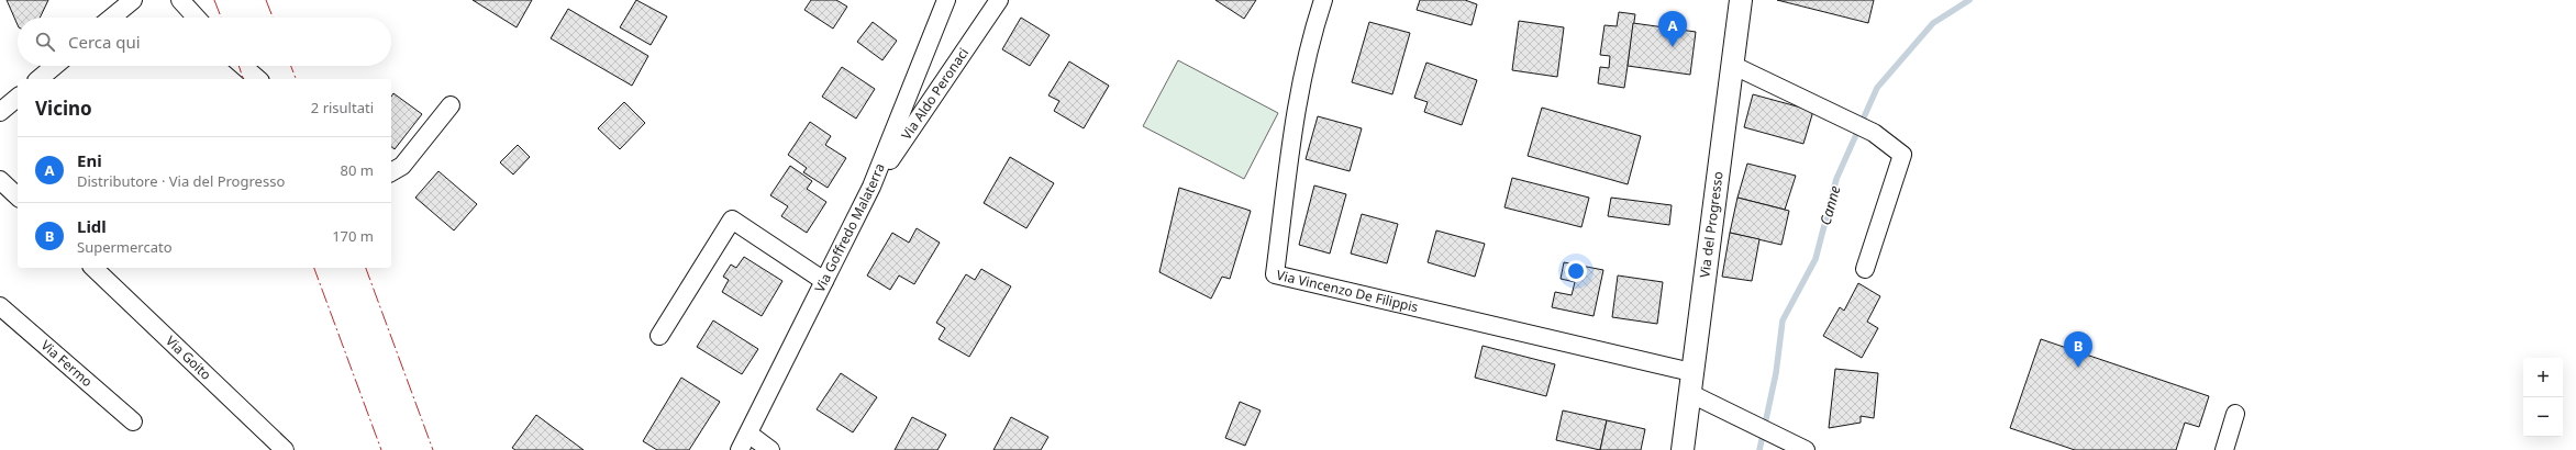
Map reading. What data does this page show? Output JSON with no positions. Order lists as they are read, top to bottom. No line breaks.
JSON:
{"streets":{"street":["Via Aldo Peronaci","Via del Progresso","Via Goffredo Malaterra","Via Vincenzo De Filippis","Via Goito","Via Fermo"]},"crossings":[["Via Aldo Peronaci","Via Goffredo Malaterra"],["Via del Progresso","Via Vincenzo De Filippis"]],"water":["Canne"],"page":{"pins":["A","B"],"search":"Cerca qui","heading":["Vicino","2 risultati"],"list":[{"mark":"A","name":"Eni","note":"Distributore · Via del Progresso","value":"80 m"},{"mark":"B","name":"Lidl","note":"Supermercato","value":"170 m"}],"map_buttons":["+","−"]}}
